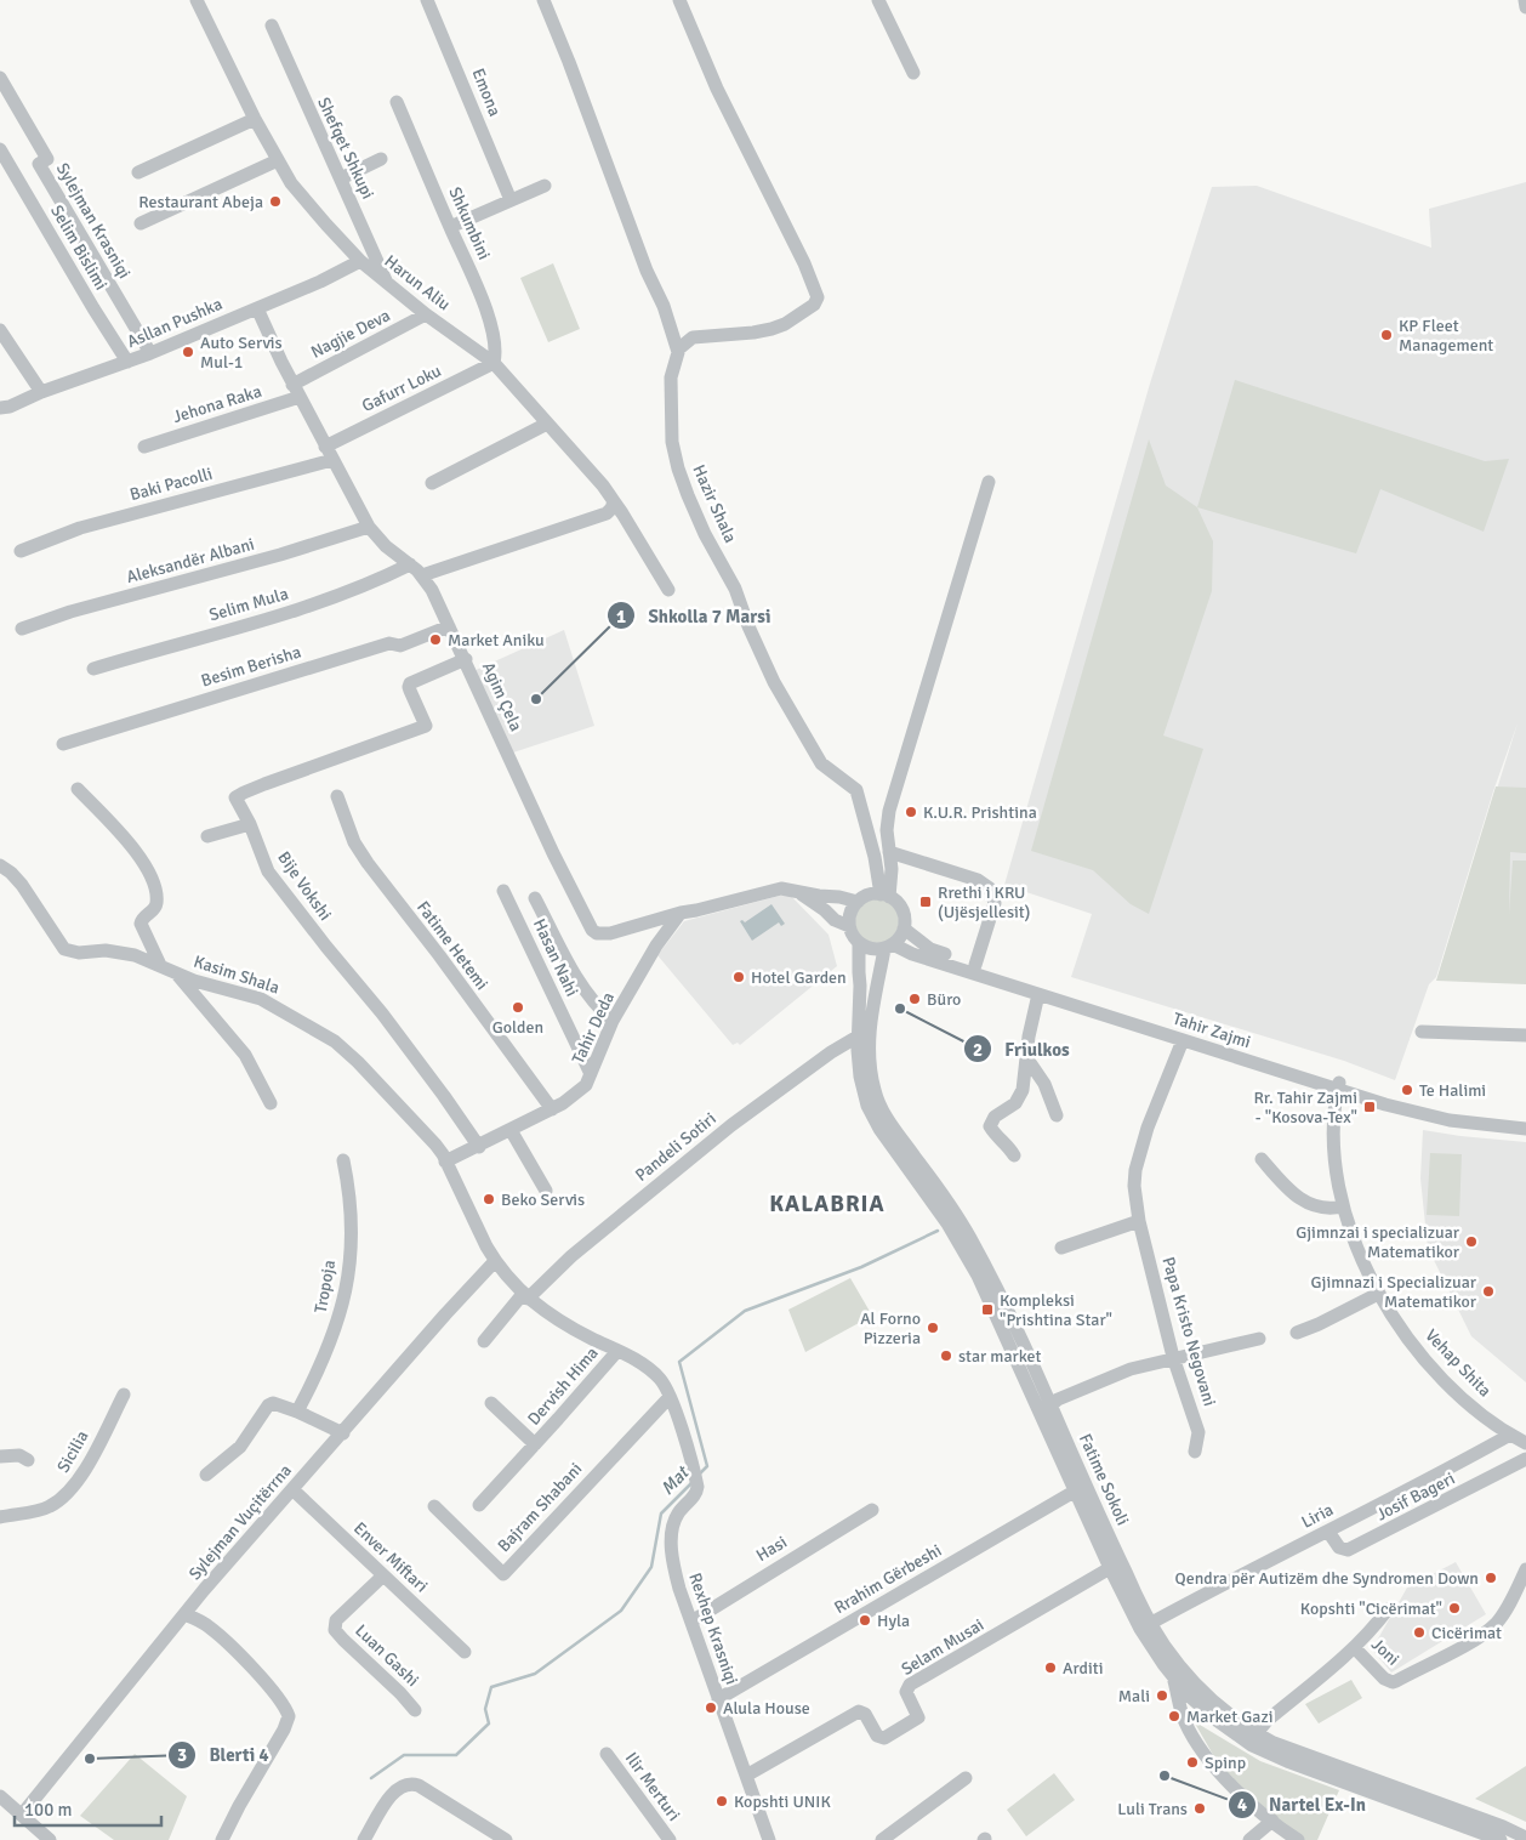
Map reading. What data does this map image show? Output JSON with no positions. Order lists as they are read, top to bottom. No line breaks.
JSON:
{"streets":{"street":["Emona","Shefqet Shkupi","Sylejman Krasniqi","Shkumbini","Selim Bislimi","Harun Aliu","Asllan Pushka","Nagjie Deva","Gafurr Loku","Jehona Raka","Baki Pacolli","Hazir Shala","Aleksandër Albani","Selim Mula","Besim Berisha","Agim Çela","Bije Vokshi","Fatime Hetemi","Hasan Nahi","Kasim Shala","Tahir Deda","Tahir Zajmi","Pandeli Sotiri","Tropoja","Papa Kristo Negovani","Vehap Shita","Dervish Hima","Sicilia","Fatime Sokoli","Josif Bageri","Bajram Shabani","Liria","Sylejman Vuçitërrna","Hasi","Enver Miftari","Rrahim Gërbeshi","Rexhep Krasniqi","Selam Musai","Joni","Luan Gashi","Ilir Merturi"]},"crossings":[["Shefqet Shkupi","Harun Aliu"],["Sylejman Krasniqi","Asllan Pushka"],["Shkumbini","Harun Aliu"],["Shkumbini","Gafurr Loku"],["Selim Bislimi","Asllan Pushka"],["Harun Aliu","Asllan Pushka"],["Harun Aliu","Nagjie Deva"],["Harun Aliu","Gafurr Loku"],["Asllan Pushka","Agim Çela"],["Nagjie Deva","Agim Çela"],["Gafurr Loku","Agim Çela"],["Jehona Raka","Agim Çela"],["Baki Pacolli","Agim Çela"],["Hazir Shala","Agim Çela"],["Hazir Shala","Tahir Zajmi"],["Hazir Shala","Fatime Sokoli"],["Aleksandër Albani","Agim Çela"],["Selim Mula","Agim Çela"],["Besim Berisha","Agim Çela"],["Agim Çela","Bije Vokshi"],["Agim Çela","Tahir Deda"],["Agim Çela","Tahir Zajmi"],["Agim Çela","Fatime Sokoli"],["Bije Vokshi","Tahir Deda"],["Fatime Hetemi","Tahir Deda"],["Hasan Nahi","Tahir Deda"],["Kasim Shala","Tahir Deda"],["Kasim Shala","Rexhep Krasniqi"],["Tahir Deda","Rexhep Krasniqi"],["Tahir Zajmi","Papa Kristo Negovani"],["Tahir Zajmi","Vehap Shita"],["Tahir Zajmi","Fatime Sokoli"],["Pandeli Sotiri","Fatime Sokoli"],["Pandeli Sotiri","Rexhep Krasniqi"],["Vehap Shita","Liria"],["Dervish Hima","Rexhep Krasniqi"],["Fatime Sokoli","Liria"],["Fatime Sokoli","Rrahim Gërbeshi"],["Fatime Sokoli","Selam Musai"],["Fatime Sokoli","Joni"],["Josif Bageri","Liria"],["Bajram Shabani","Rexhep Krasniqi"],["Sylejman Vuçitërrna","Enver Miftari"],["Sylejman Vuçitërrna","Rexhep Krasniqi"],["Hasi","Rexhep Krasniqi"],["Enver Miftari","Luan Gashi"],["Rrahim Gërbeshi","Rexhep Krasniqi"],["Rexhep Krasniqi","Selam Musai"]],"districts":["KALABRIA"],"water":["Mat"],"places":{"other":["Restaurant Abeja","KP Fleet Management","Auto Servis Mul-1","Market Aniku","Shkolla 7 Marsi","K.U.R. Prishtina","Hotel Garden","Büro","Golden","Friulkos","Te Halimi","Beko Servis","Gjimnzai i specializuar Matematikor","Gjimnazi i Specializuar Matematikor","Al Forno Pizzeria","star market","Qendra për Autizëm dhe Syndromen Down","Kopshti \"Cicërimat\"","Hyla","Cicërimat","Arditi","Mali","Alula House","Market Gazi","Blerti 4","Spinp","Nartel Ex-In","Kopshti UNIK","Luli Trans"],"transit":["Rrethi i KRU (Ujësjellesit)","Rr. Tahir Zajmi - \"Kosova-Tex\"","Kompleksi \"Prishtina Star\""]},"scale_bar":"100 m"}
